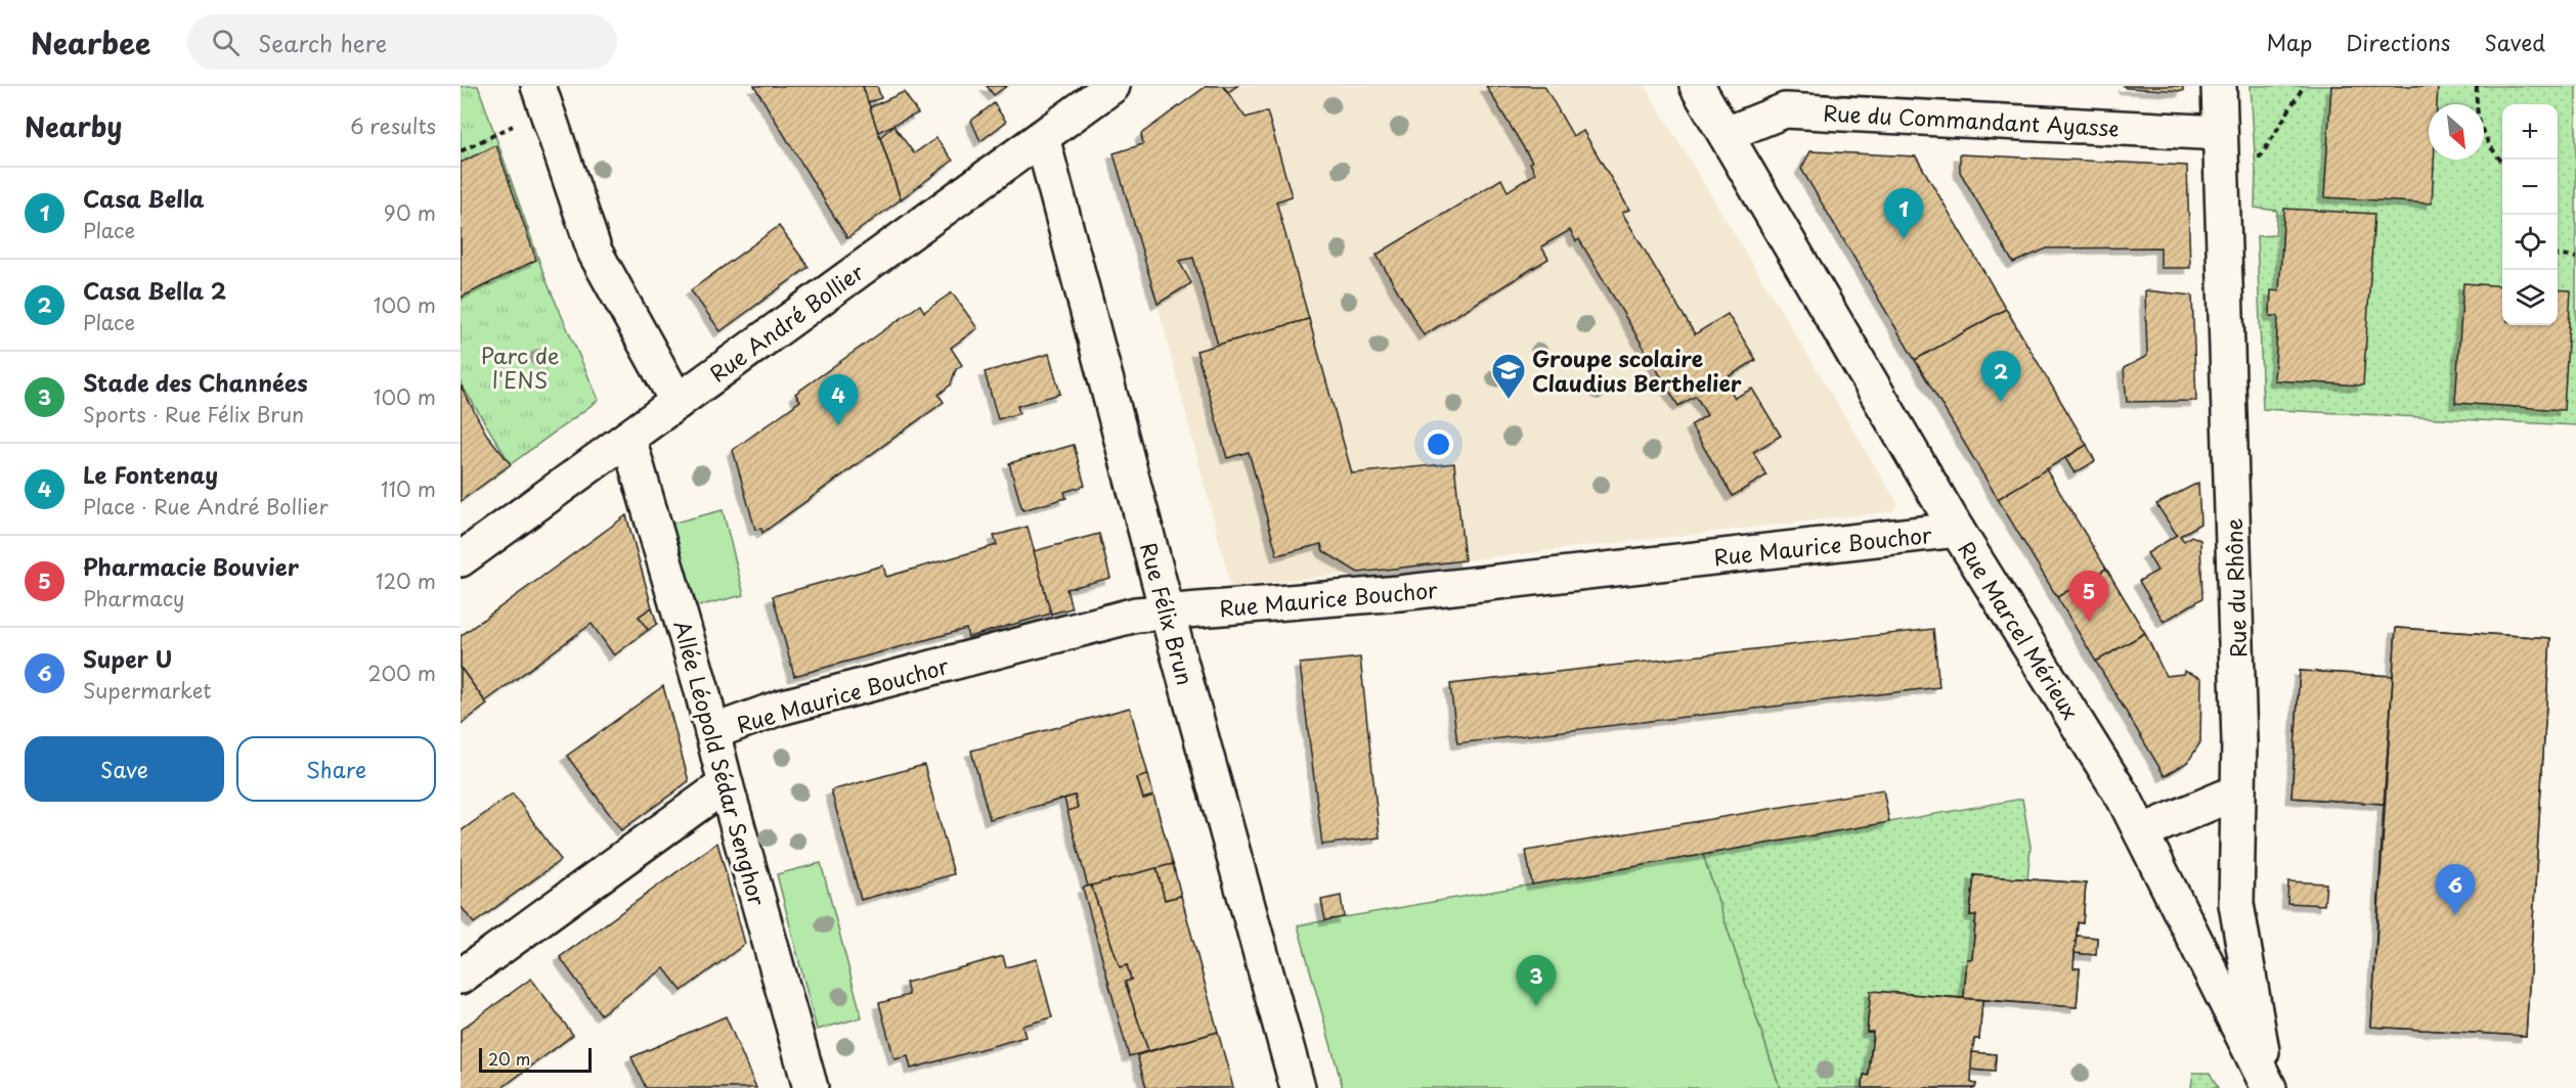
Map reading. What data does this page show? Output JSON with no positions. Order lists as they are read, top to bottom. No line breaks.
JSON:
{"streets":{"street":["Rue du Commandant Ayasse","Rue André Bollier","Rue Maurice Bouchor","Rue du Rhône","Rue Félix Brun","Rue Marcel Mérieux","Allée Léopold Sédar Senghor"]},"crossings":[["Rue du Commandant Ayasse","Rue du Rhône"],["Rue du Commandant Ayasse","Rue Marcel Mérieux"],["Rue André Bollier","Rue Félix Brun"],["Rue André Bollier","Allée Léopold Sédar Senghor"],["Rue Maurice Bouchor","Rue Félix Brun"],["Rue Maurice Bouchor","Rue Marcel Mérieux"],["Rue Maurice Bouchor","Allée Léopold Sédar Senghor"],["Rue du Rhône","Rue Marcel Mérieux"]],"parks":["Parc de l'ENS"],"places":{"school or university":["Groupe scolaire Claudius Berthelier"]},"scale_bar":"20 m","north":"bottom right","page":{"header":"Nearbee","search":"Search here","nav":["Map","Directions","Saved"],"heading":["Nearby","6 results"],"map_buttons":["+","−"],"list":[{"mark":"1","name":"Casa Bella","note":"Place","value":"90 m"},{"mark":"2","name":"Casa Bella 2","note":"Place","value":"100 m"},{"mark":"3","name":"Stade des Channées","note":"Sports · Rue Félix Brun","value":"100 m"},{"mark":"4","name":"Le Fontenay","note":"Place · Rue André Bollier","value":"110 m"},{"mark":"5","name":"Pharmacie Bouvier","note":"Pharmacy","value":"120 m"},{"mark":"6","name":"Super U","note":"Supermarket","value":"200 m"}],"pins":["1","2","4","5","6","3"],"buttons":["Save","Share"],"scale":"20 m"}}
